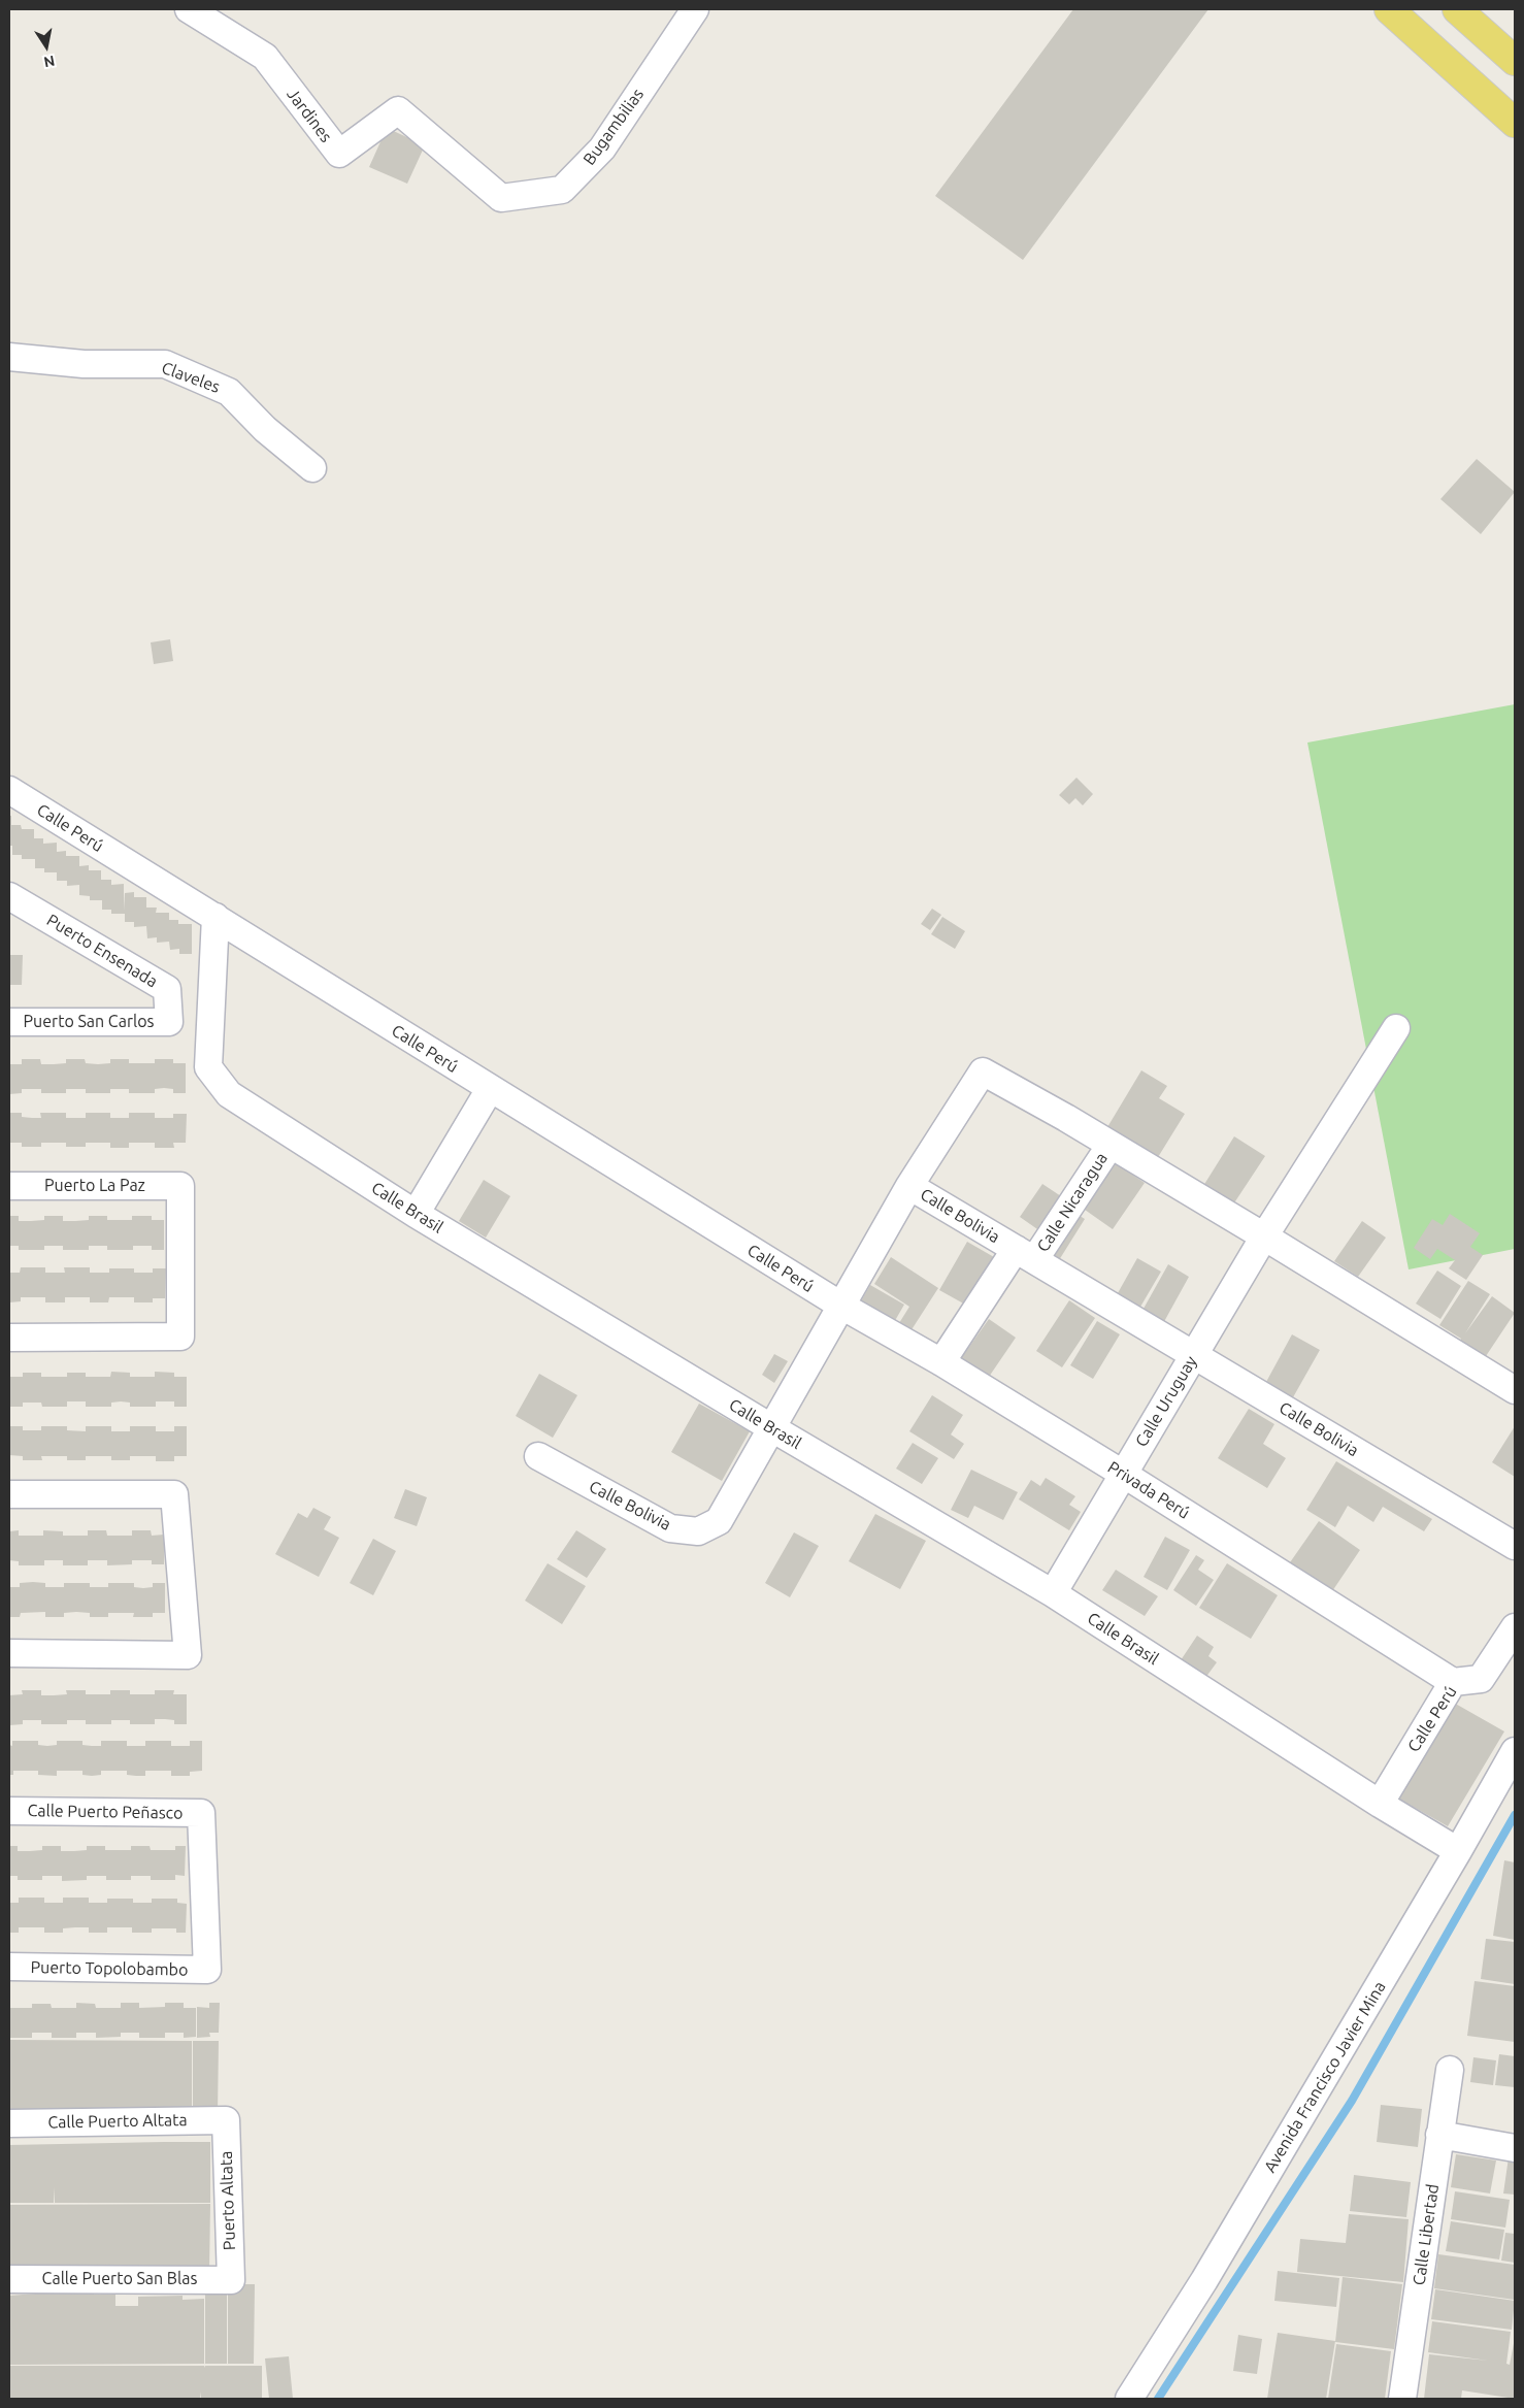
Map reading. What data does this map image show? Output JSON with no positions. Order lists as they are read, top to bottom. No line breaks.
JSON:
{"streets":{"street":["Jardines","Bugambilias","Claveles","Calle Perú","Puerto Ensenada","Puerto San Carlos","Puerto La Paz","Calle Nicaragua","Calle Brasil","Calle Bolivia","Calle Uruguay","Privada Perú","Calle Puerto Peñasco","Puerto Topolobambo","Avenida Francisco Javier Mina","Calle Puerto Altata","Puerto Altata","Calle Libertad","Calle Puerto San Blas"]},"crossings":[["Jardines","Bugambilias"],["Calle Perú","Calle Brasil"],["Calle Perú","Calle Bolivia"],["Calle Perú","Privada Perú"],["Puerto Ensenada","Puerto San Carlos"],["Calle Nicaragua","Calle Bolivia"],["Calle Nicaragua","Privada Perú"],["Calle Brasil","Calle Bolivia"],["Calle Brasil","Calle Uruguay"],["Calle Brasil","Avenida Francisco Javier Mina"],["Calle Bolivia","Calle Uruguay"],["Calle Bolivia","Privada Perú"],["Calle Uruguay","Privada Perú"],["Calle Puerto Peñasco","Puerto Topolobambo"],["Calle Puerto Altata","Puerto Altata"],["Puerto Altata","Calle Puerto San Blas"]],"north":"bottom"}
